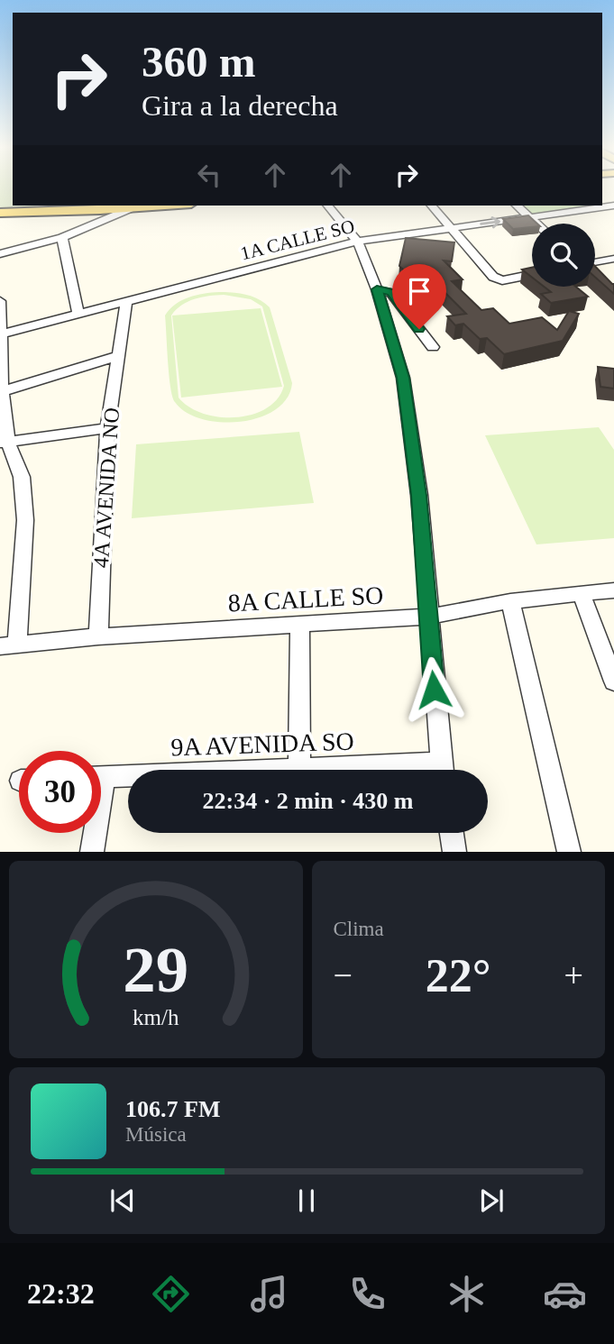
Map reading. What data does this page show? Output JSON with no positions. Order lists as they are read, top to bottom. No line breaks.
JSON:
{"streets":{"street":["1A CALLE SO","4A AVENIDA NO","8A CALLE SO","9A AVENIDA SO"]},"crossings":[["1A CALLE SO","4A AVENIDA NO"],["4A AVENIDA NO","8A CALLE SO"]],"page":{"turn":["360 m","Gira a la derecha"],"limit":"30","trip":"22:34 · 2 min · 430 m","tile":"Clima","heat":["−","22°","+"],"song":["106.7 FM","Música"],"tabs":"22:32","gauge":["29","km/h"]}}
